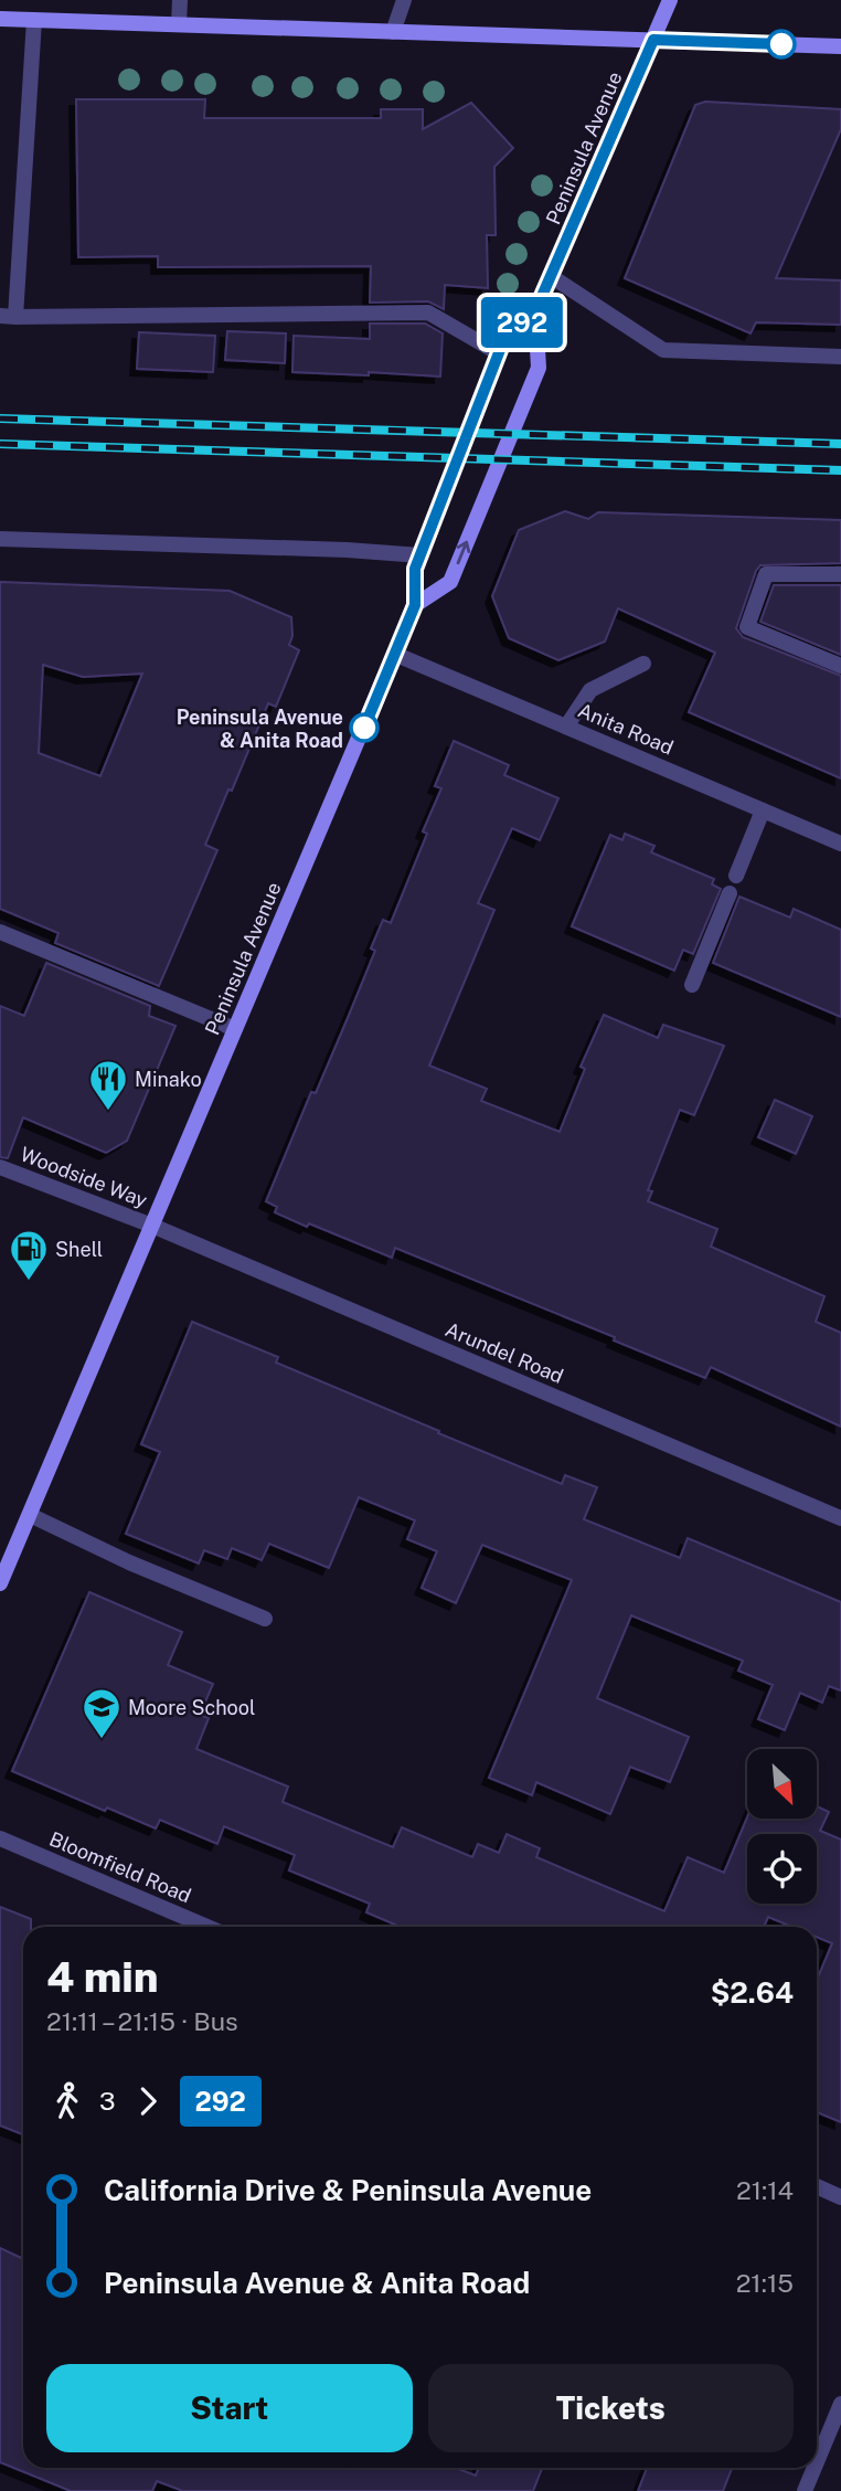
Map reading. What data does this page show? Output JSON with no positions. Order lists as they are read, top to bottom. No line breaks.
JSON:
{"streets":{"main road":["Peninsula Avenue"],"street":["Anita Road","Woodside Way","Arundel Road","Bloomfield Road"]},"crossings":[["Peninsula Avenue","Anita Road"],["Peninsula Avenue","Woodside Way"],["Peninsula Avenue","Arundel Road"],["Woodside Way","Arundel Road"]],"places":{"other":["Peninsula Avenue & Anita Road"],"restaurant":["Minako"],"fuel station":["Shell"],"school or university":["Moore School"]},"lines":["bus line 292"],"north":"bottom right","page":{"on_map":"292","heading":["4 min","21:11 – 21:15 · Bus","$2.64"],"legs":["3","292"],"list":[{"name":"California Drive & Peninsula Avenue","value":"21:14"},{"name":"Peninsula Avenue & Anita Road","value":"21:15"}],"buttons":["Start","Tickets"]}}
